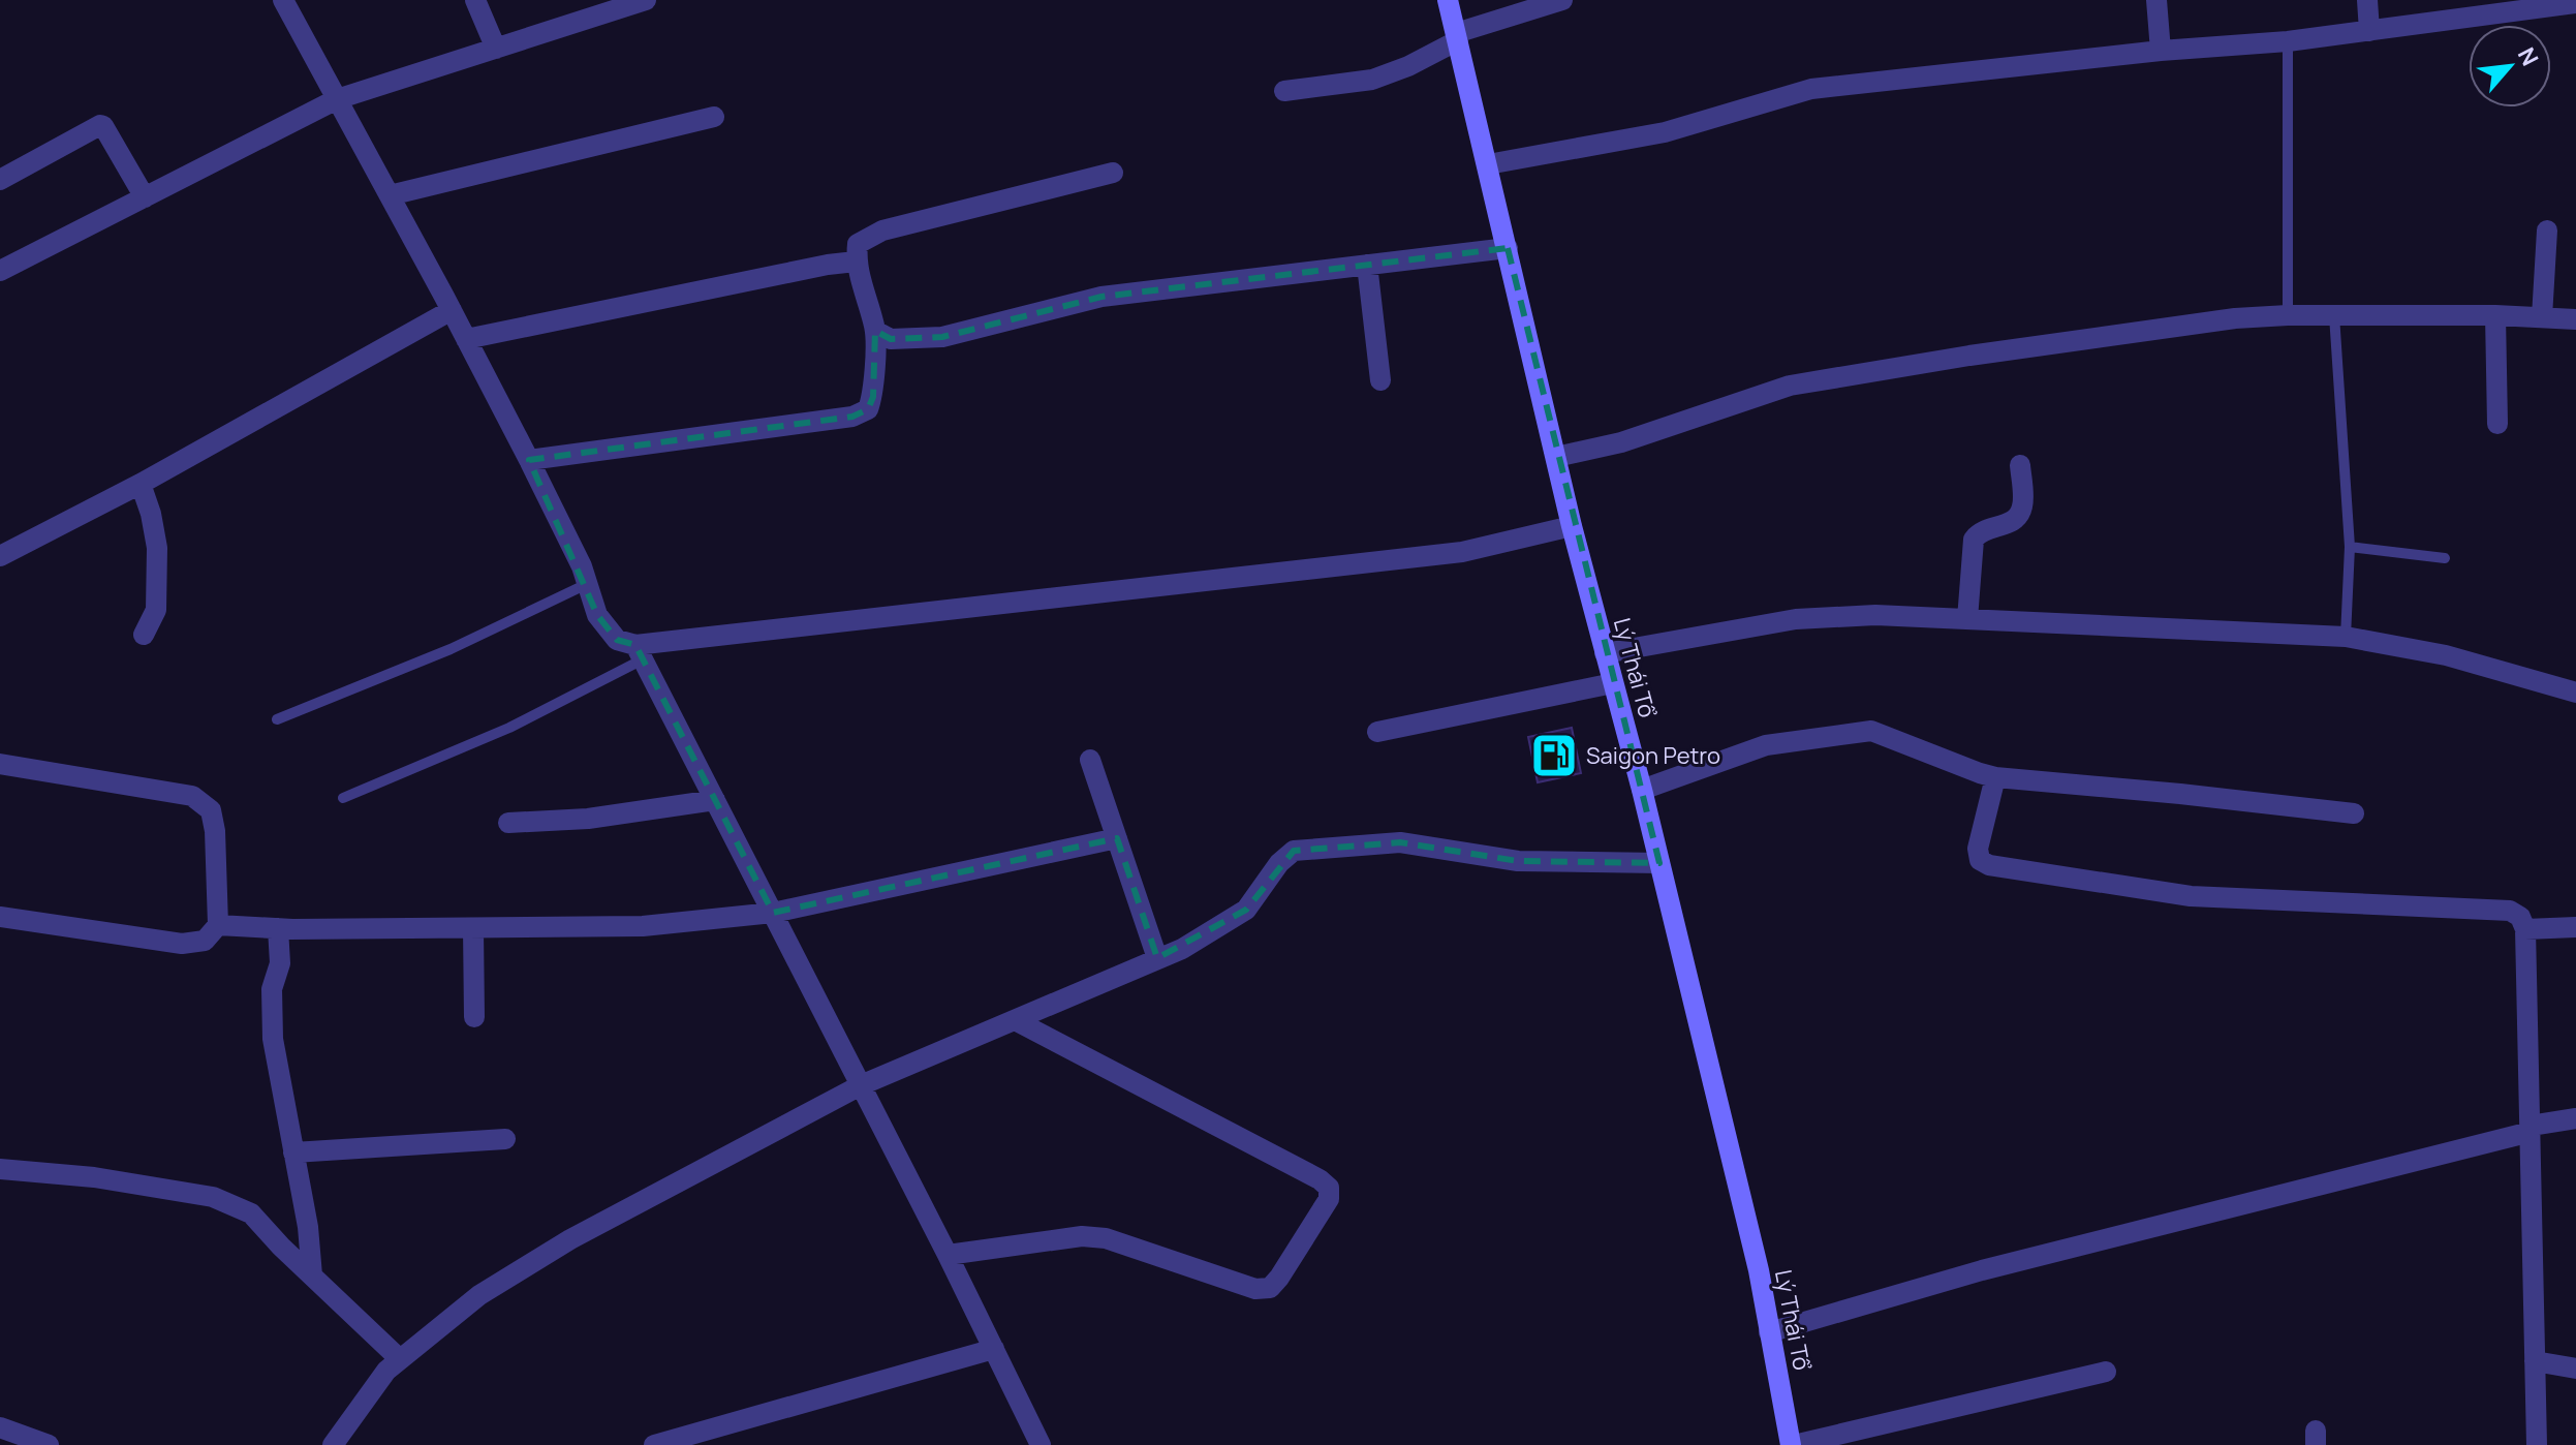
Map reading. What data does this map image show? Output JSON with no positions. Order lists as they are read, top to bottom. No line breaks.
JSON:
{"streets":{"main road":["Lý Thái Tổ"]},"places":{"fuel station":["Saigon Petro"]},"north":"top right"}
